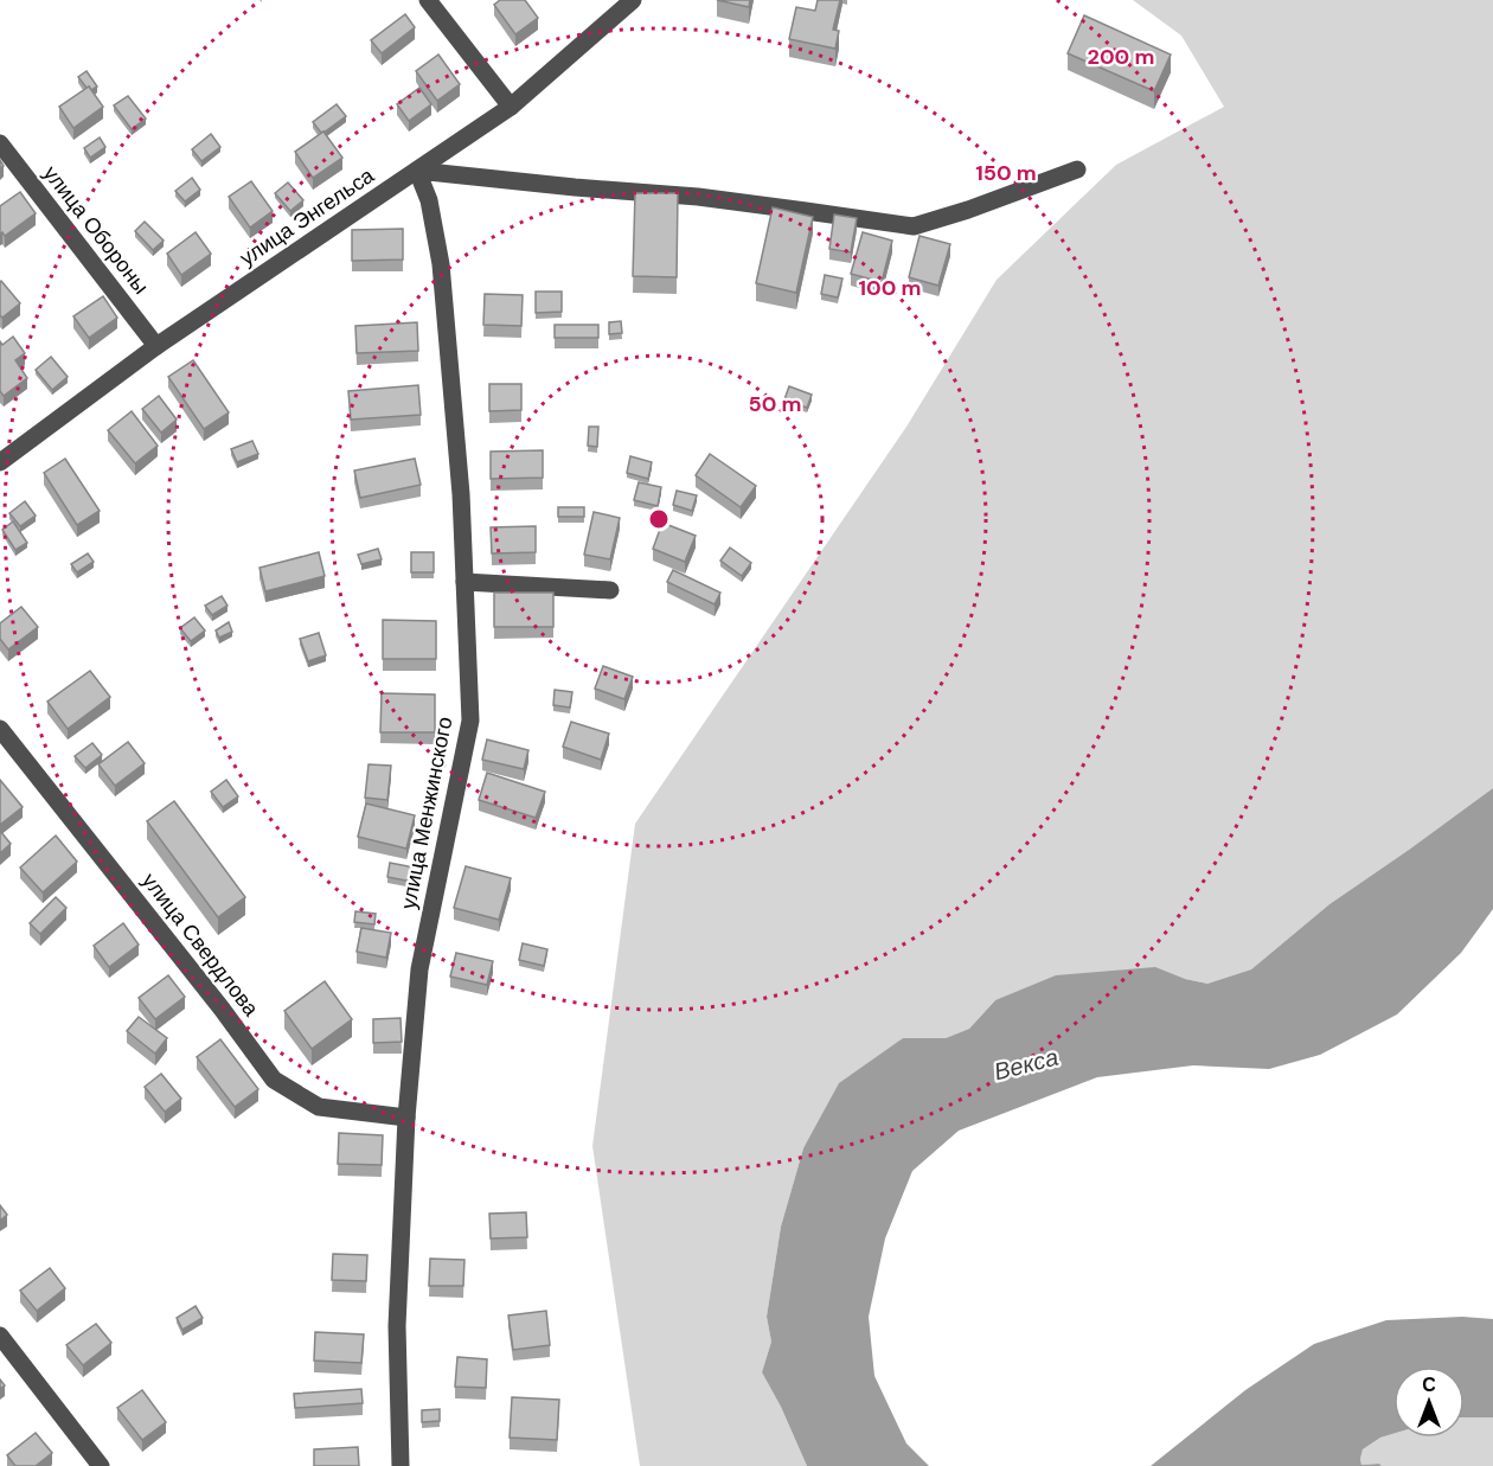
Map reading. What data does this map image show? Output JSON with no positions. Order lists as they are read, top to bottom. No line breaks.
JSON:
{"streets":{"street":["улица Энгельса","улица Обороны","улица Менжинского","улица Свердлова"]},"crossings":[["улица Энгельса","улица Обороны"],["улица Энгельса","улица Менжинского"],["улица Менжинского","улица Свердлова"]],"water":["Векса"],"north":"top","rings":["200 m","150 m","100 m","50 m"]}
